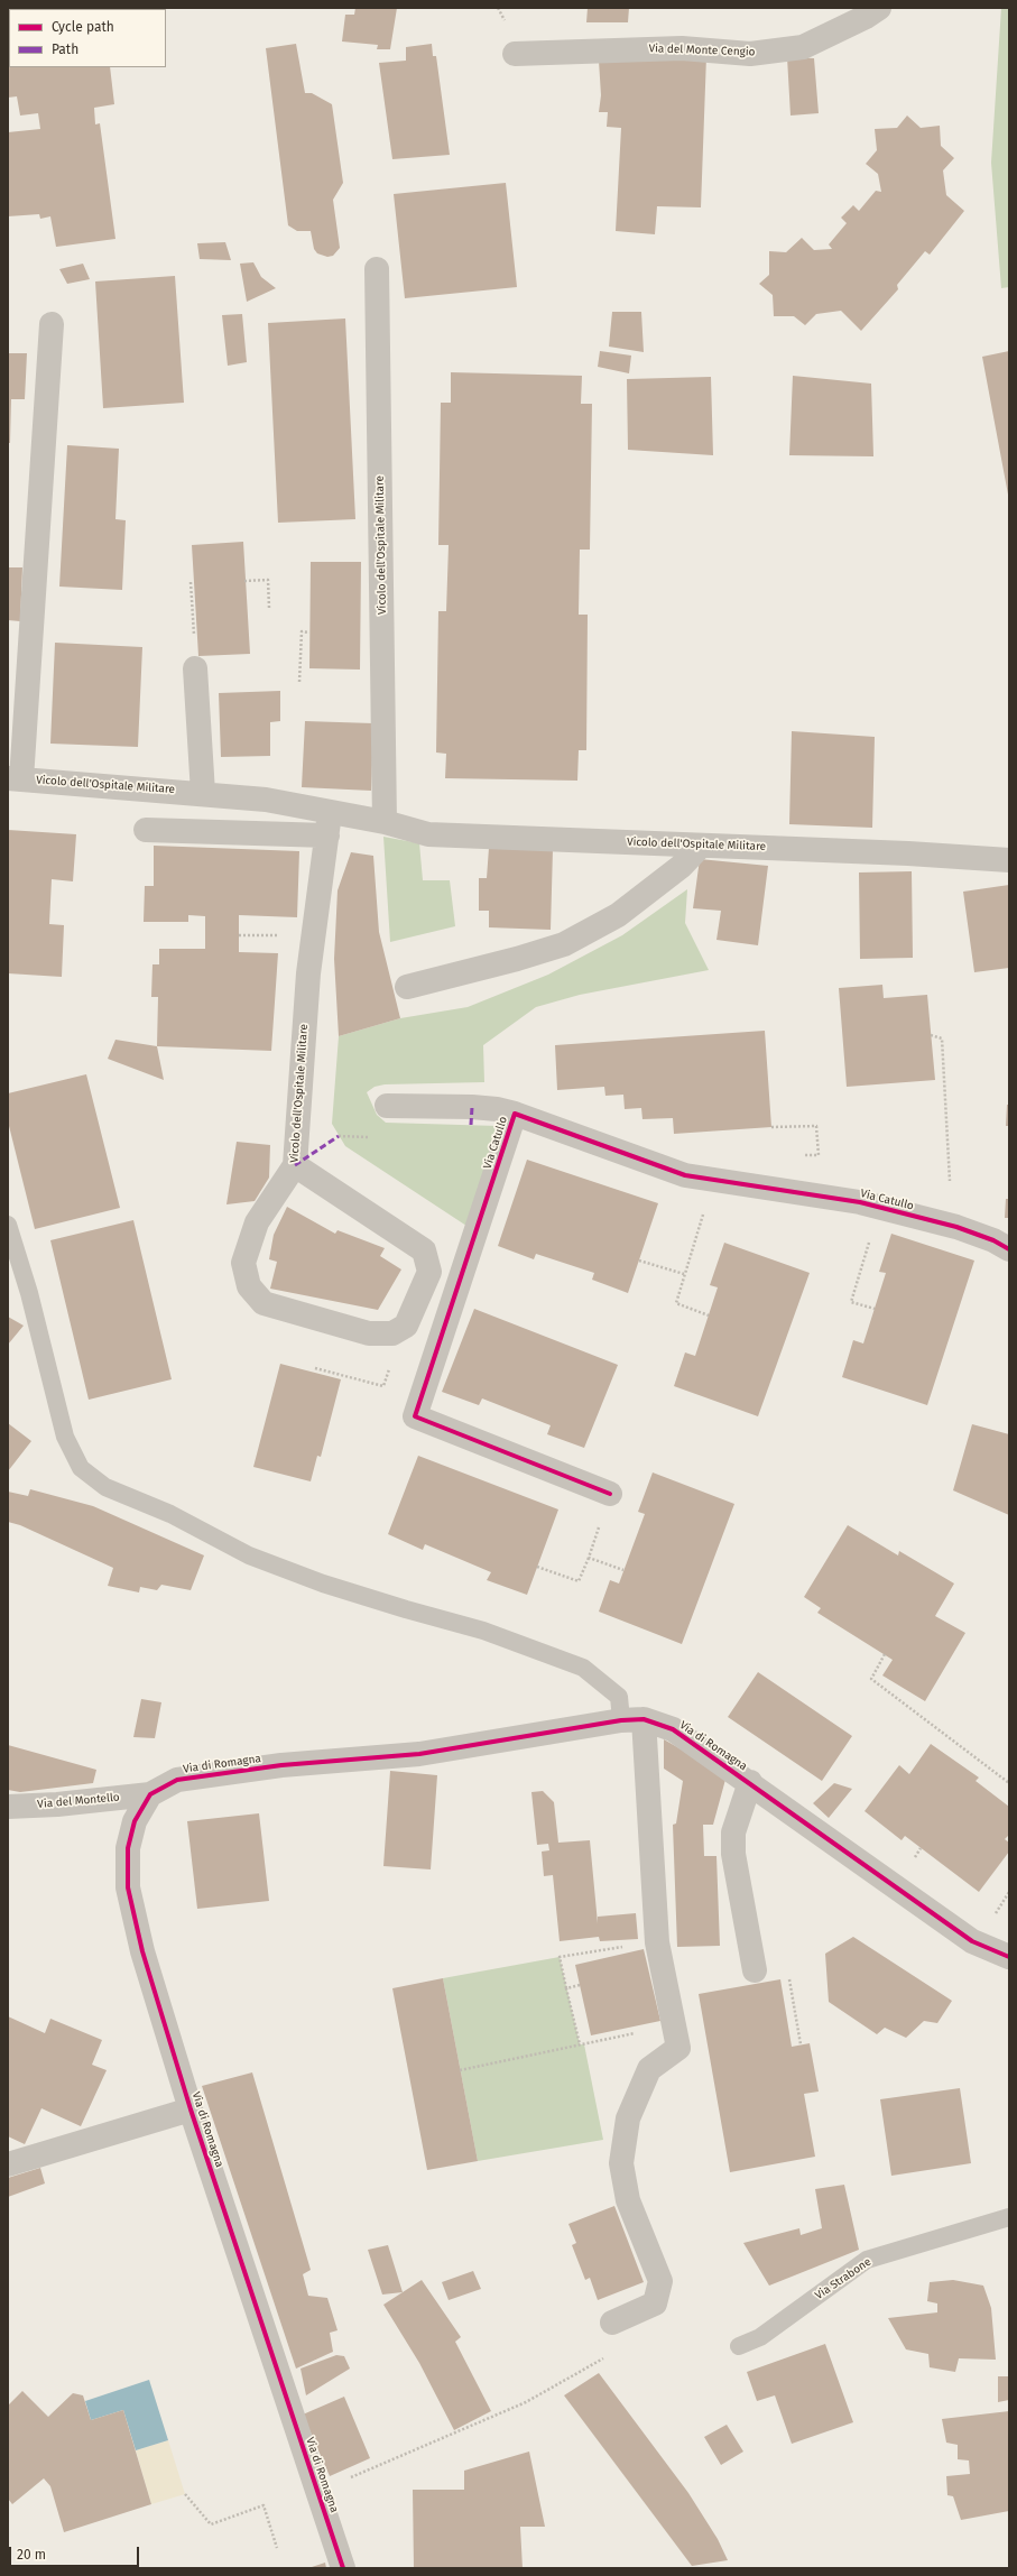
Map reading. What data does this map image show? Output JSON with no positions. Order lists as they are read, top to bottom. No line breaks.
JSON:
{"streets":{"street":["Via del Monte Cengio","Vicolo dell'Ospitale Militare","Via Catullo","Via di Romagna","Via del Montello"],"lane":["Via Strabone"]},"crossings":[["Via di Romagna","Via del Montello"]],"legend":["Cycle path","Path"],"scale_bar":"20 m"}
